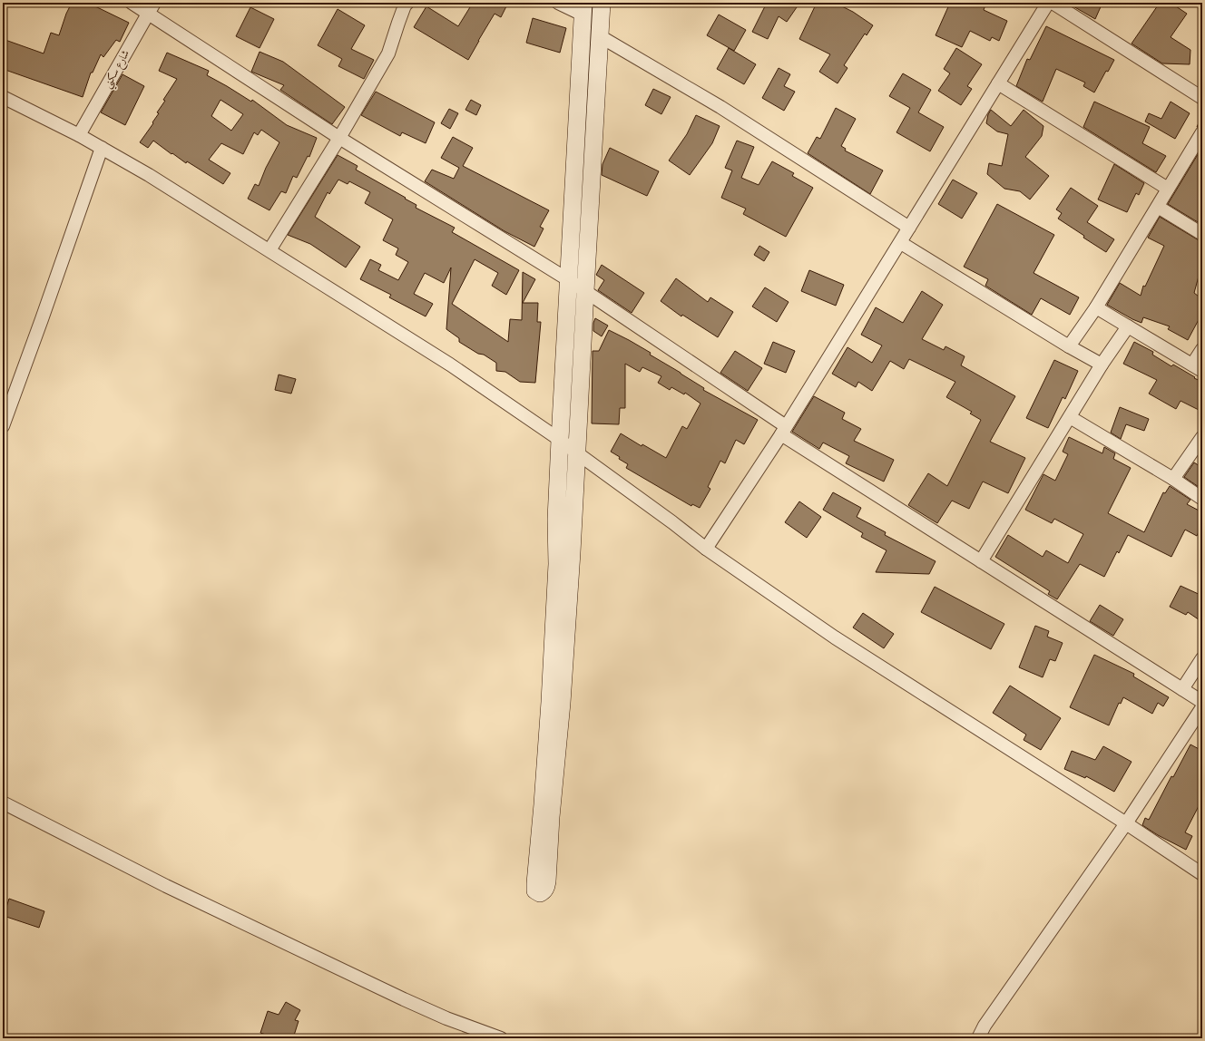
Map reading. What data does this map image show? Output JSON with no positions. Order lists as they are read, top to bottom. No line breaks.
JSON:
{"streets":{"street":["شارع سكني"]}}
